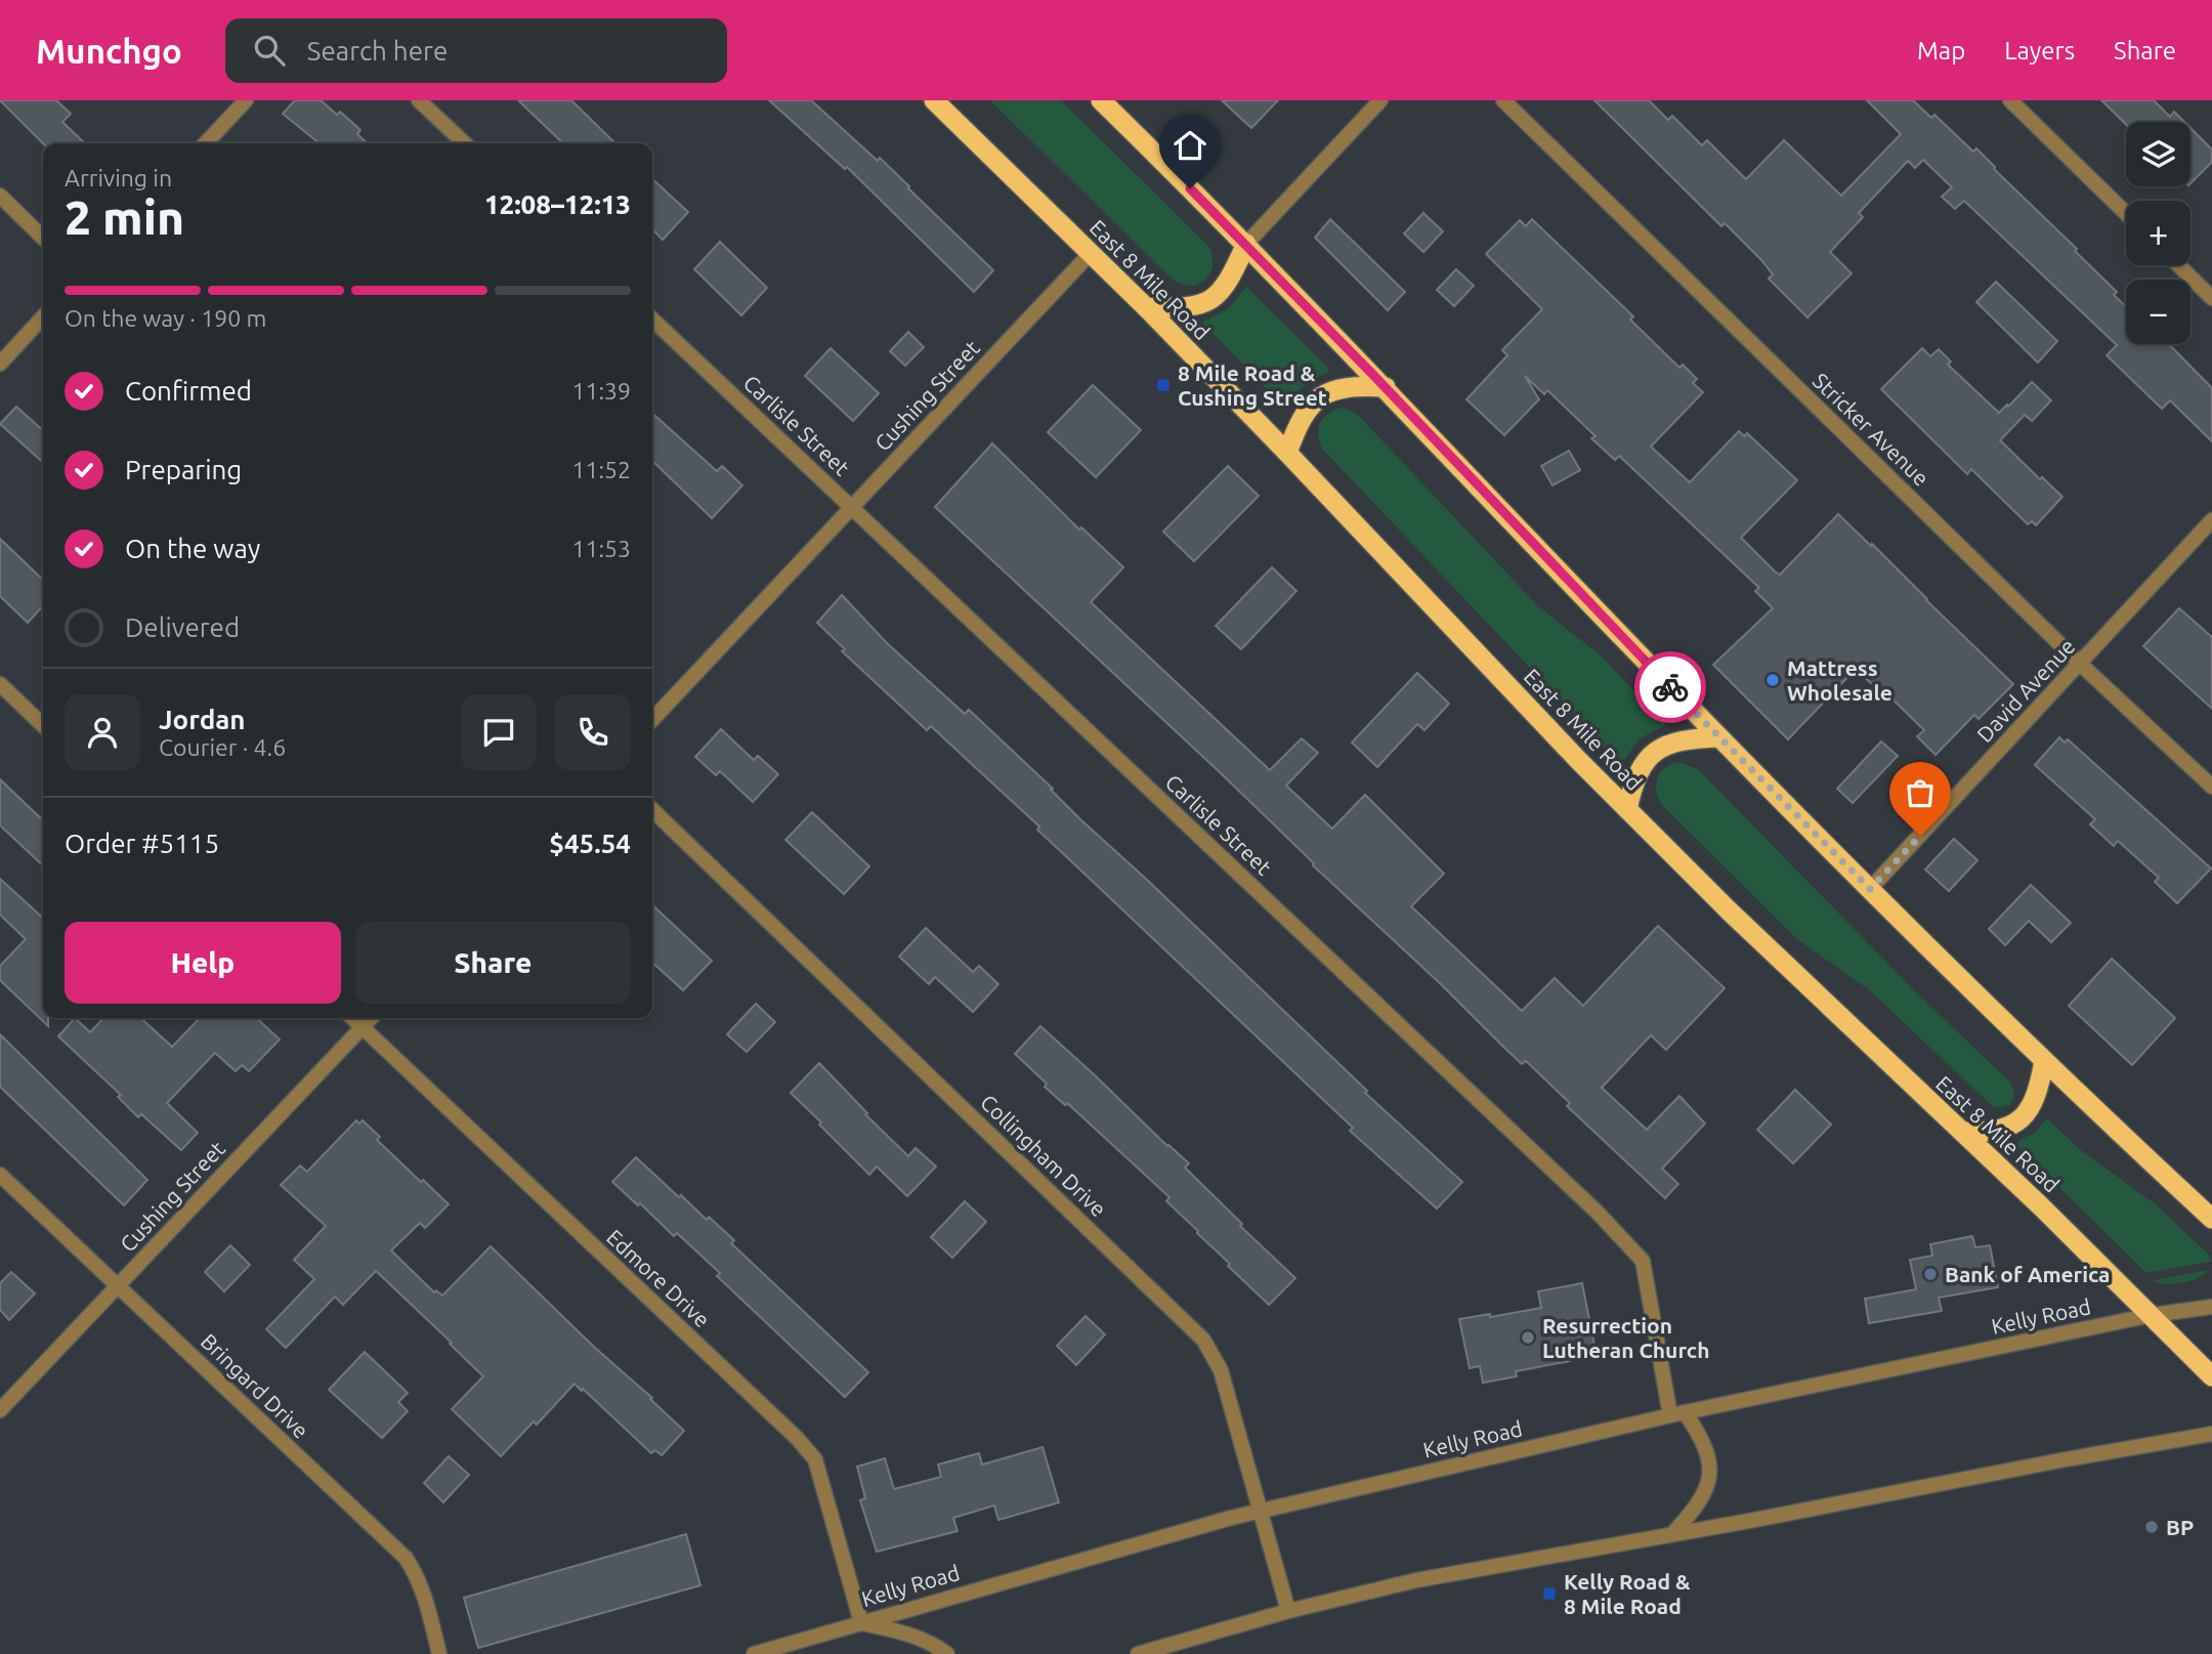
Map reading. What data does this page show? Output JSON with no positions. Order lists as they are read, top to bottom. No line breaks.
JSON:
{"streets":{"highway":["East 8 Mile Road"],"street":["Cushing Street","Carlisle Street","Stricker Avenue","David Avenue","Collingham Drive","Edmore Drive","Kelly Road","Bringard Drive"]},"crossings":[["East 8 Mile Road","Cushing Street"],["East 8 Mile Road","Kelly Road"],["Cushing Street","Carlisle Street"],["Cushing Street","Edmore Drive"],["Cushing Street","Bringard Drive"],["Carlisle Street","Kelly Road"],["Stricker Avenue","David Avenue"],["Collingham Drive","Kelly Road"],["Edmore Drive","Kelly Road"]],"places":{"transit":["8 Mile Road & Cushing Street","Kelly Road & 8 Mile Road"],"other":["Mattress Wholesale","Bank of America","Resurrection Lutheran Church","BP"]},"page":{"header":"Munchgo","search":"Search here","nav":["Map","Layers","Share"],"map_buttons":["+","−"],"heading":["2 min","Arriving in","12:08–12:13"],"panel":["Jordan","Courier · 4.6","Order #5115","$45.54"],"bar":"On the way · 190 m","list":[["Confirmed","11:39"],["Preparing","11:52"],["On the way","11:53"],"Delivered"],"buttons":["Help","Share"]}}
